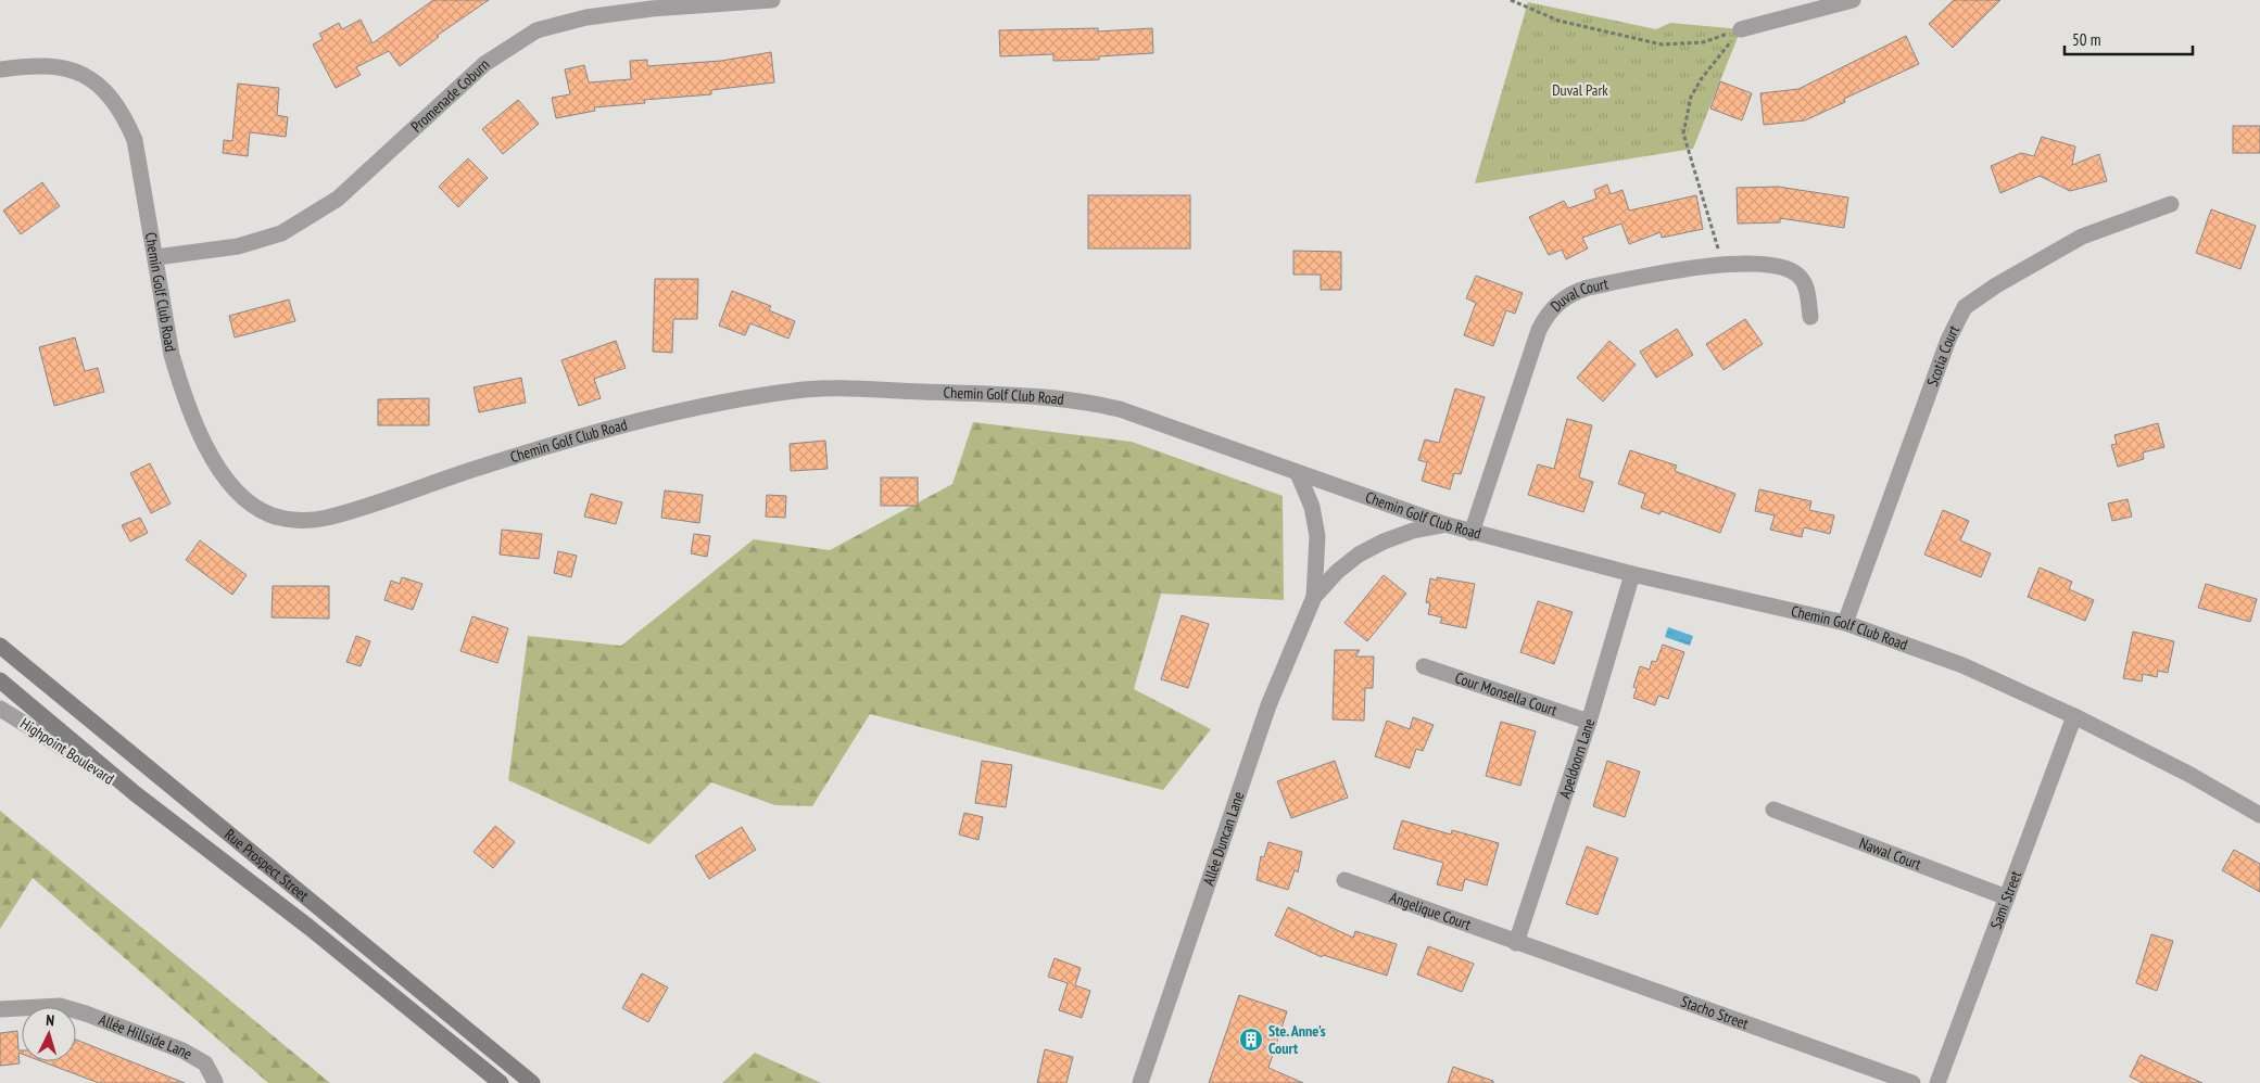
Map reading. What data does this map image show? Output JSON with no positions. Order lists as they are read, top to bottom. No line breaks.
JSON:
{"streets":{"main road":["Rue Prospect Street"],"street":["Promenade Coburn","Chemin Golf Club Road","Duval Court","Scotia Court","Cour Monsella Court","Highpoint Boulevard","Apeldoorn Lane","Allée Duncan Lane","Nawal Court","Sami Street","Angelique Court","Stacho Street","Allée Hillside Lane"]},"crossings":[["Promenade Coburn","Chemin Golf Club Road"],["Chemin Golf Club Road","Duval Court"],["Chemin Golf Club Road","Scotia Court"],["Chemin Golf Club Road","Apeldoorn Lane"],["Chemin Golf Club Road","Sami Street"],["Cour Monsella Court","Apeldoorn Lane"],["Highpoint Boulevard","Rue Prospect Street"],["Apeldoorn Lane","Angelique Court"],["Apeldoorn Lane","Stacho Street"],["Nawal Court","Sami Street"],["Angelique Court","Stacho Street"]],"parks":["Duval Park"],"places":{"building":["Ste. Anne's Court"]},"scale_bar":"50 m","north":"top"}
